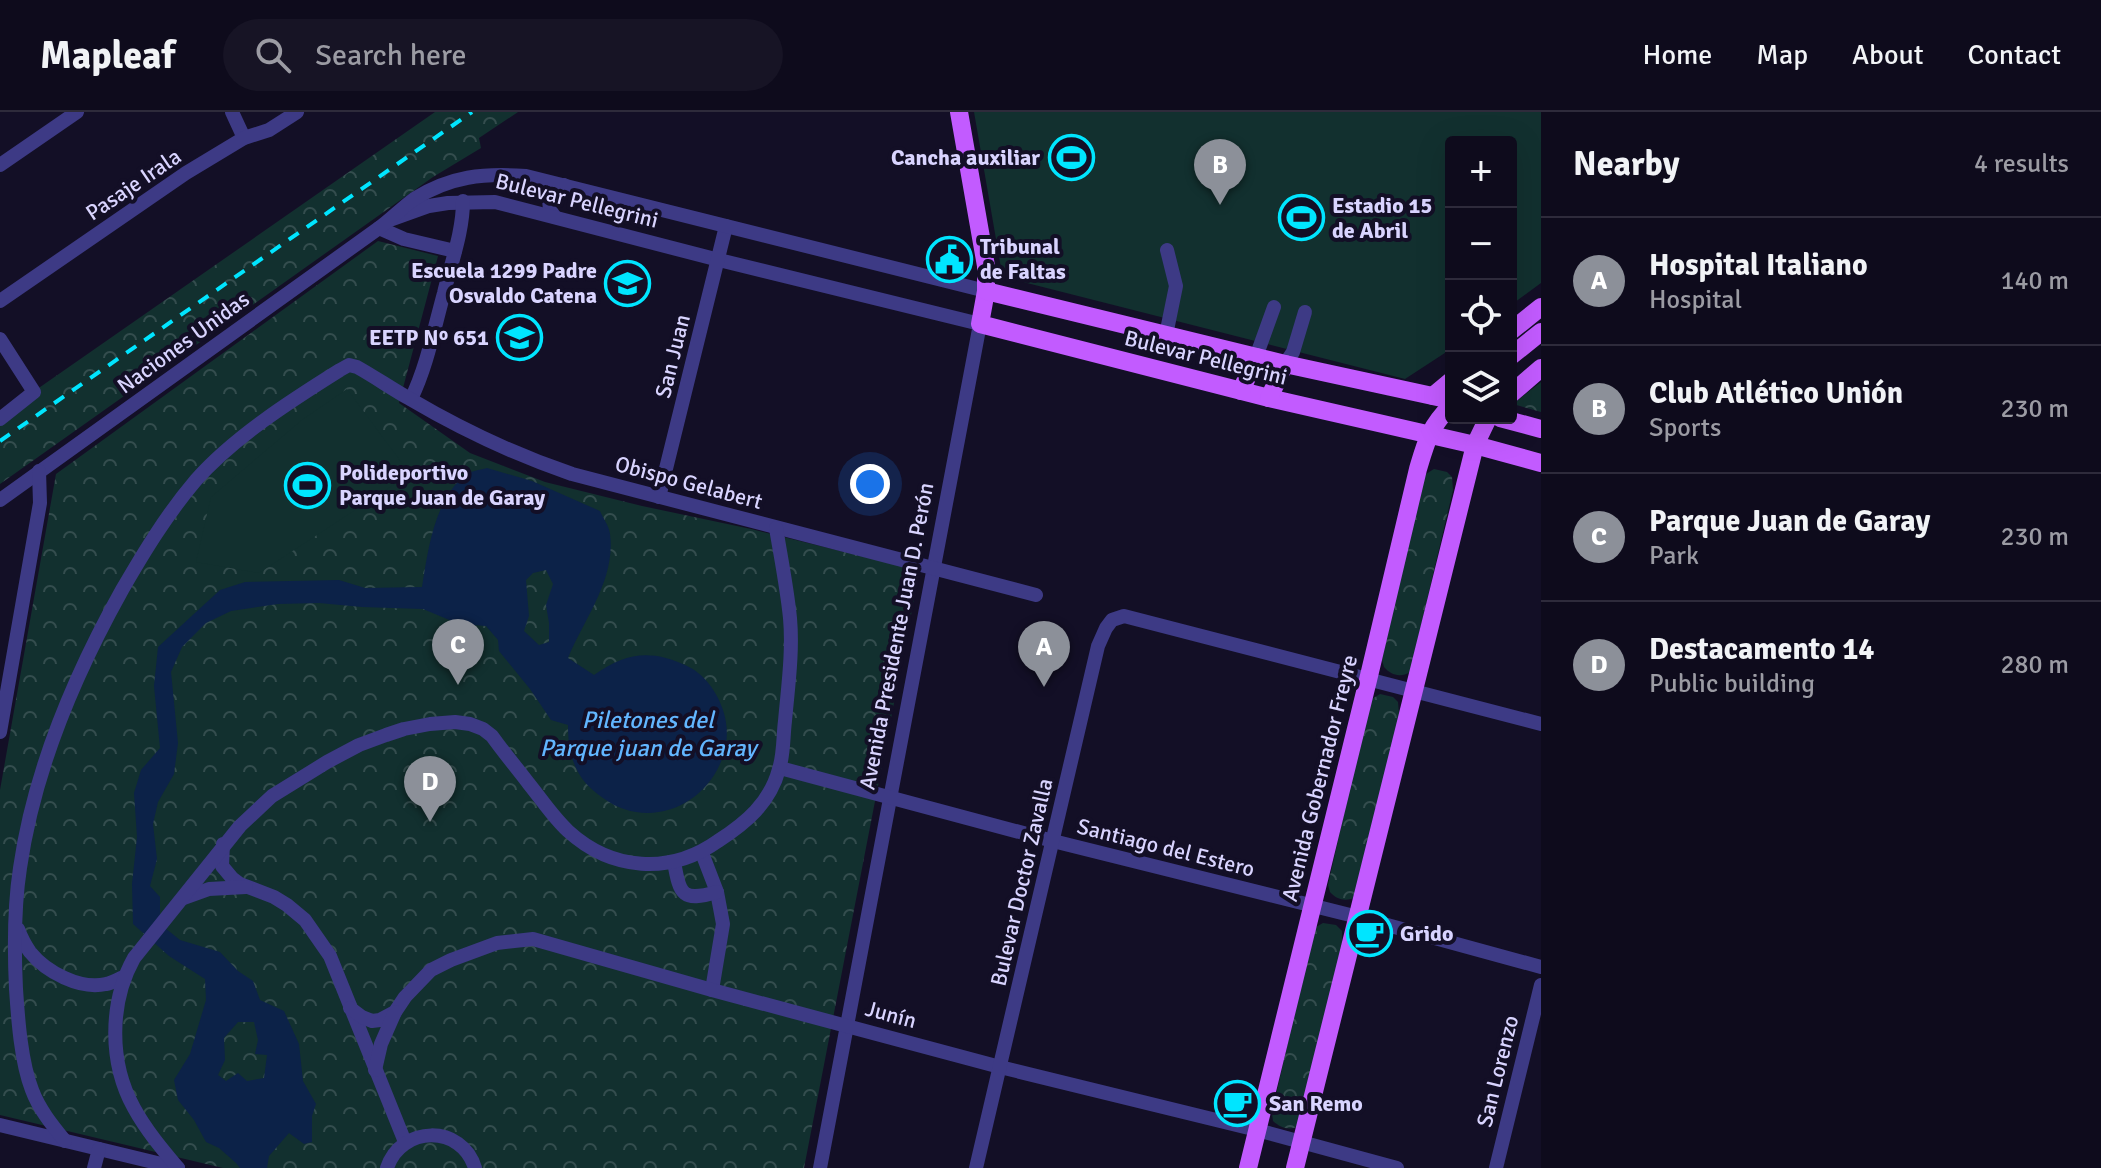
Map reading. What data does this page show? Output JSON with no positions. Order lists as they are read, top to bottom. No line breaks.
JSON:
{"streets":{"main road":["Bulevar Pellegrini","Avenida Presidente Juan D. Perón","Avenida Gobernador Freyre"],"street":["Pasaje Irala","Naciones Unidas","San Juan","Obispo Gelabert","Santiago del Estero","Bulevar Doctor Zavalla","Junín","San Lorenzo"]},"crossings":[["Bulevar Pellegrini","Naciones Unidas"],["Bulevar Pellegrini","San Juan"],["Bulevar Pellegrini","Avenida Presidente Juan D. Perón"],["Bulevar Pellegrini","Avenida Gobernador Freyre"],["San Juan","Obispo Gelabert"],["Obispo Gelabert","Avenida Presidente Juan D. Perón"],["Avenida Presidente Juan D. Perón","Santiago del Estero"],["Avenida Presidente Juan D. Perón","Junín"],["Avenida Gobernador Freyre","Santiago del Estero"],["Avenida Gobernador Freyre","Bulevar Doctor Zavalla"],["Avenida Gobernador Freyre","Junín"],["Santiago del Estero","Bulevar Doctor Zavalla"],["Bulevar Doctor Zavalla","Junín"]],"water":["Piletones del Parque juan de Garay"],"places":{"sports":["Cancha auxiliar","Estadio 15 de Abril","Polideportivo Parque Juan de Garay"],"public building":["Tribunal de Faltas"],"school or university":["Escuela 1299 Padre Osvaldo Catena","EETP Nº 651"],"cafe":["Grido","San Remo"]},"page":{"header":"Mapleaf","search":"Search here","nav":["Home","Map","About","Contact"],"heading":["Nearby","4 results"],"map_buttons":["+","−"],"pins":["B","C","A","D"],"list":[{"mark":"A","name":"Hospital Italiano","note":"Hospital","value":"140 m"},{"mark":"B","name":"Club Atlético Unión","note":"Sports","value":"230 m"},{"mark":"C","name":"Parque Juan de Garay","note":"Park","value":"230 m"},{"mark":"D","name":"Destacamento 14","note":"Public building","value":"280 m"}]}}
